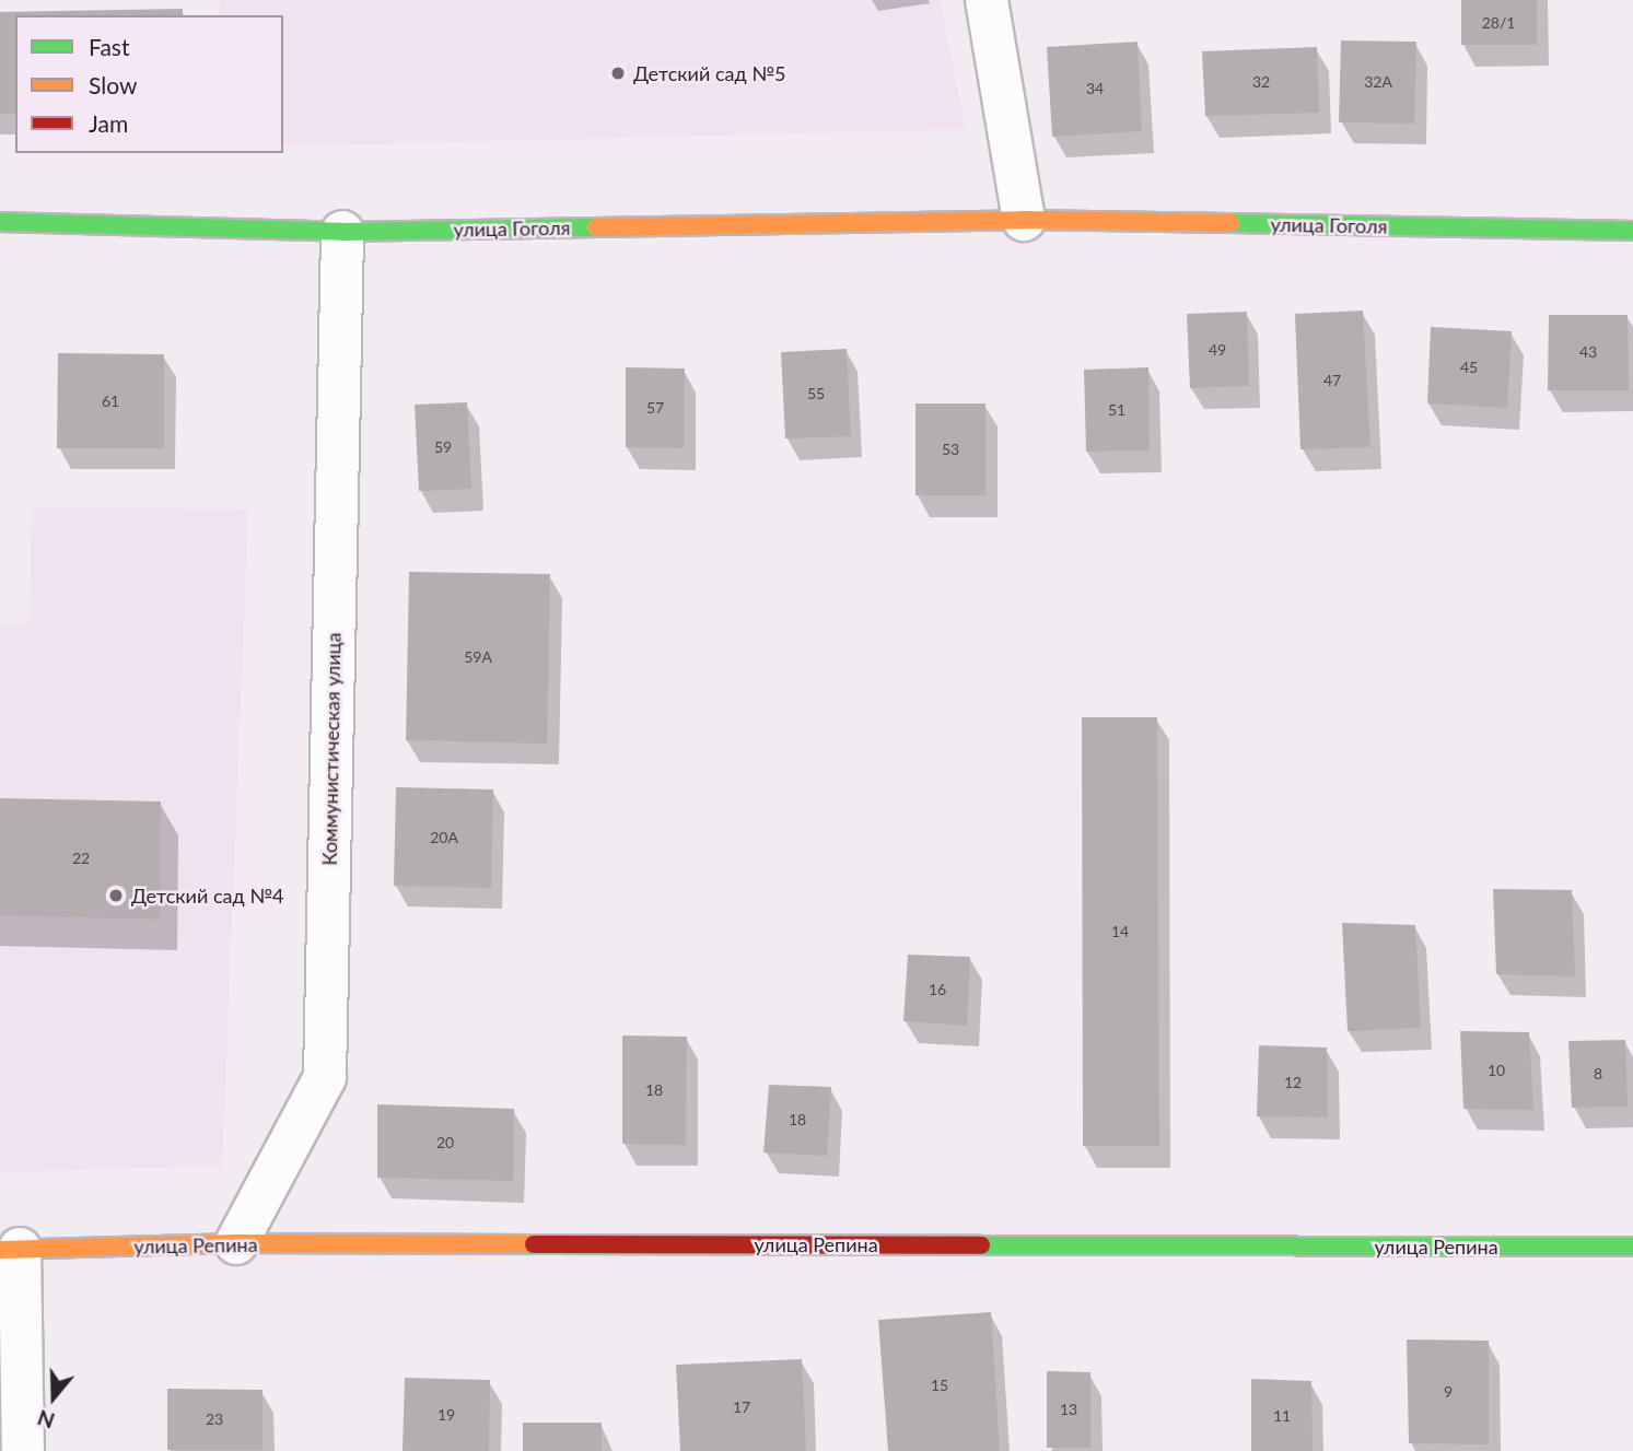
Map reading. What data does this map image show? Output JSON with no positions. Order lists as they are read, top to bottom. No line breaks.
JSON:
{"streets":{"street":["улица Гоголя","Коммунистическая улица","улица Репина"]},"crossings":[["улица Гоголя","Коммунистическая улица"],["Коммунистическая улица","улица Репина"]],"places":["Детский сад №5","Детский сад №4"],"house_numbers":["28/1","32","32А","34","49","43","45","47","55","61","57","51","59","53","59А","20А","22","14","16","10","8","12","18","18","20","15","9","17","13","19","11","23"],"legend":["Fast","Slow","Jam"],"north":"bottom"}
